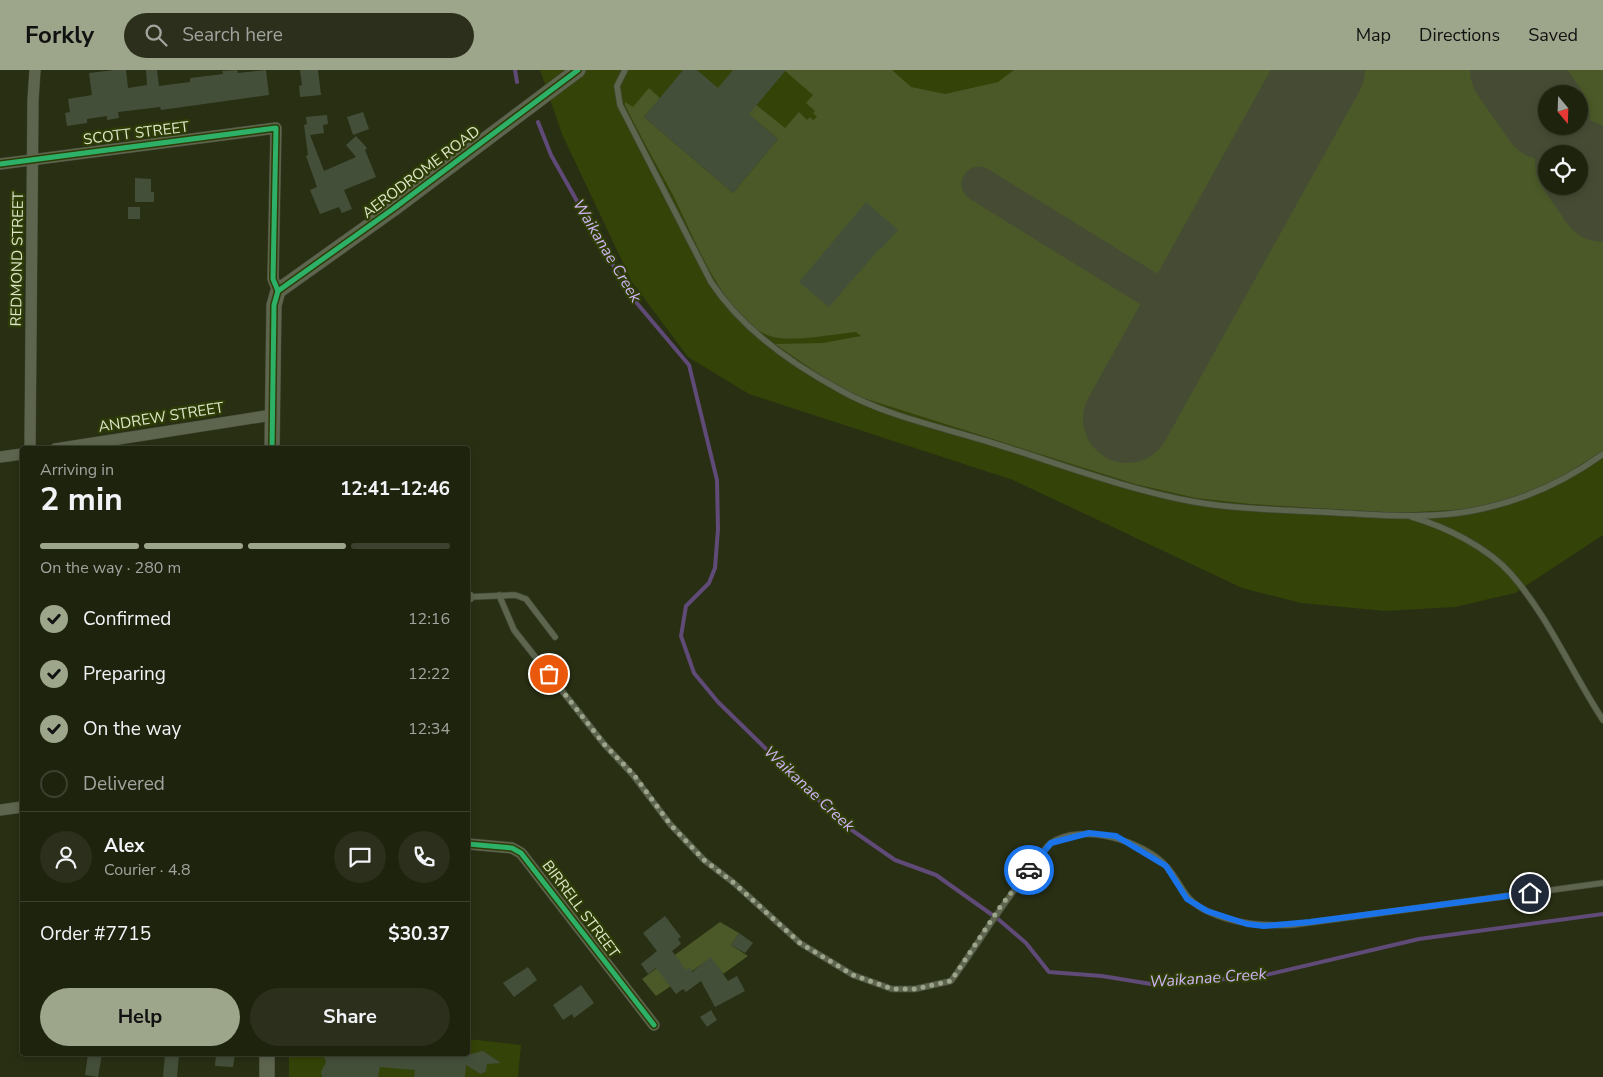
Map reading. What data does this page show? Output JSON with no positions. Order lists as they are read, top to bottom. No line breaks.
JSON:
{"streets":{"street":["SCOTT STREET","AERODROME ROAD","REDMOND STREET","ANDREW STREET","BIRRELL STREET"]},"crossings":[["SCOTT STREET","AERODROME ROAD"],["SCOTT STREET","REDMOND STREET"]],"water":["Waikanae Creek"],"north":"bottom","page":{"header":"Forkly","search":"Search here","nav":["Map","Directions","Saved"],"heading":["2 min","Arriving in","12:41–12:46"],"panel":["Alex","Courier · 4.8","Order #7715","$30.37"],"bar":"On the way · 280 m","list":[["Confirmed","12:16"],["Preparing","12:22"],["On the way","12:34"],"Delivered"],"buttons":["Help","Share"]}}
